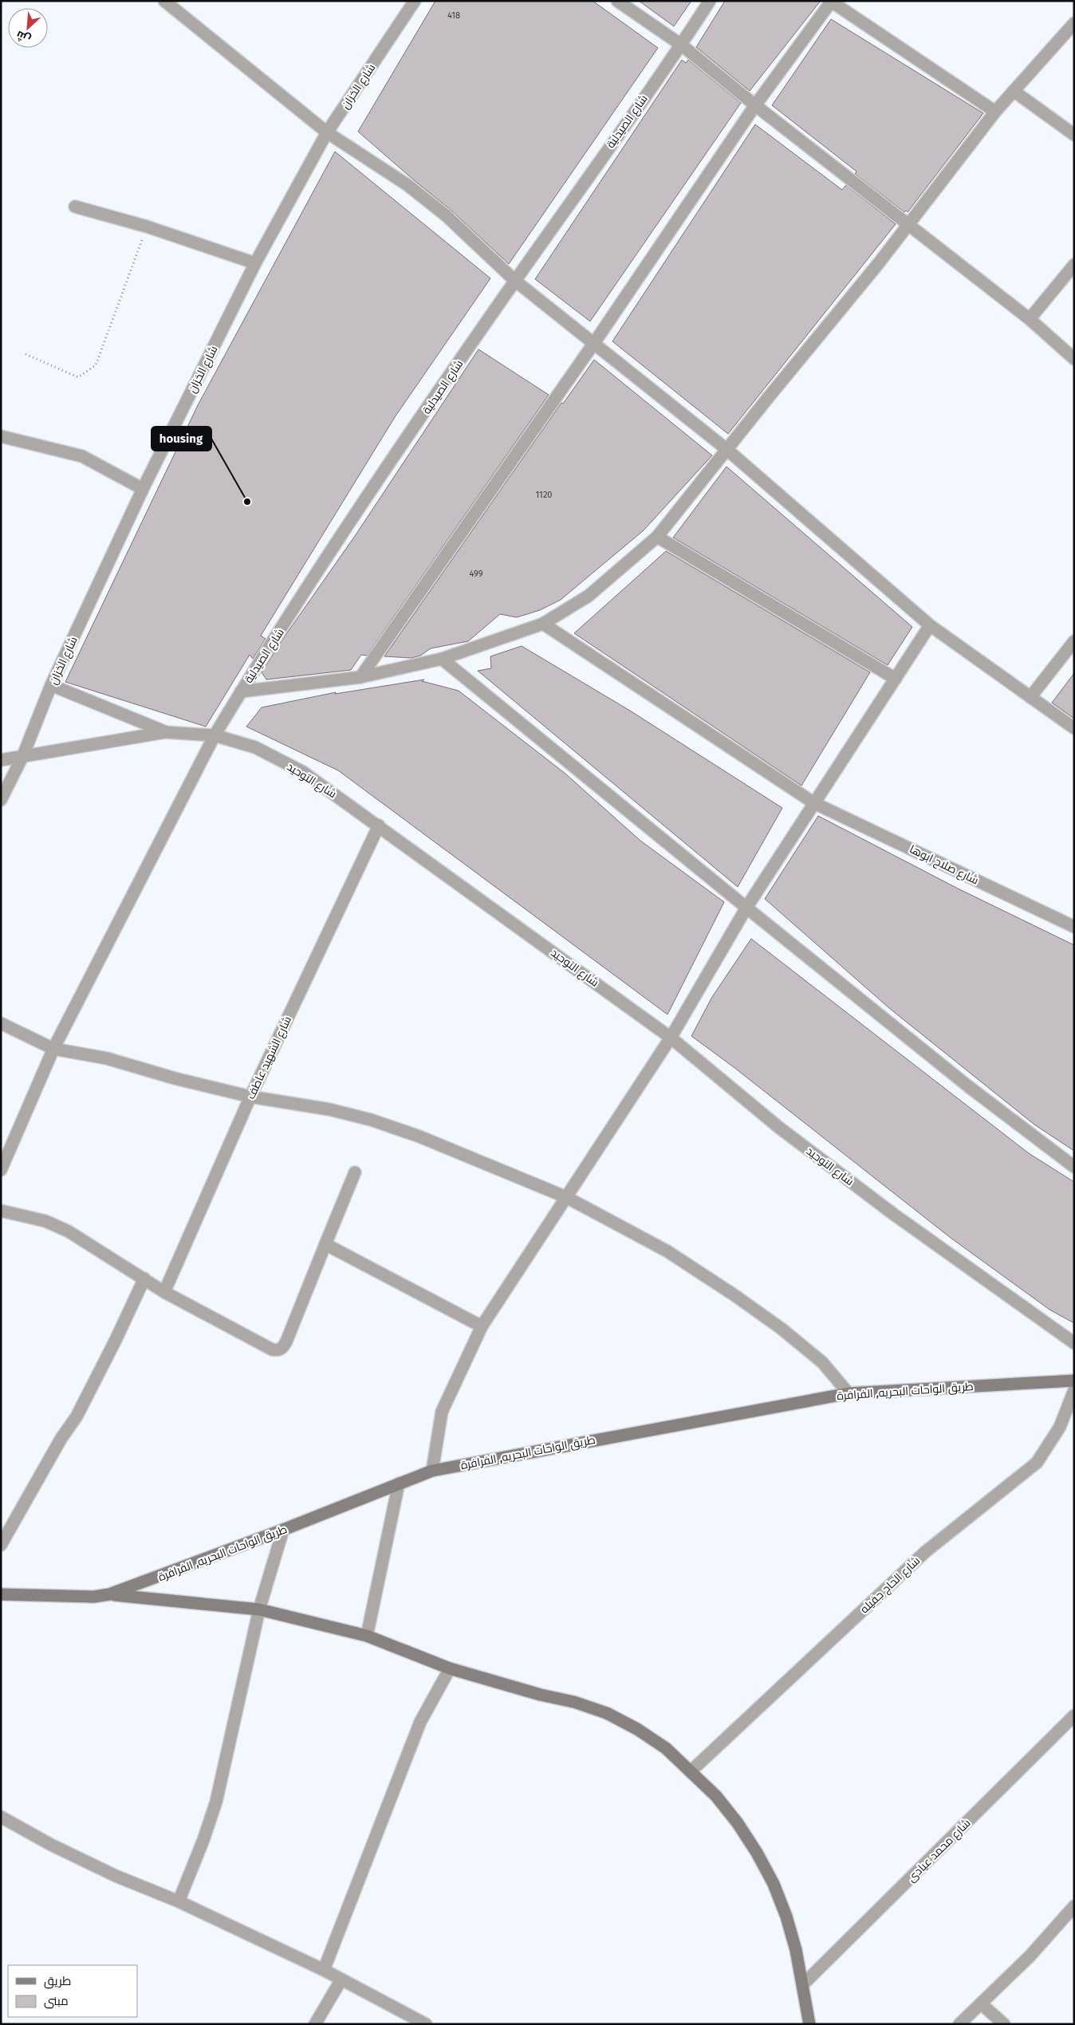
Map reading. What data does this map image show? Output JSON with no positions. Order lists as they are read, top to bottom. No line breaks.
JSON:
{"streets":{"main road":["طريق الواحات البحريه, الفرافرة"],"street":["شارع الخزان","شارع الصيدلية","شارع التوحيد","شارع صلاح ابوها","شارع الشهيد عاطف","شارع الحاج جفيله","شارع محمد عيادى"]},"crossings":[["شارع الخزان","شارع التوحيد"],["شارع الصيدلية","شارع التوحيد"],["شارع التوحيد","شارع الشهيد عاطف"]],"places":["housing"],"house_numbers":["418","1120","499"],"legend":["طريق","مبنى"],"north":"bottom left"}
